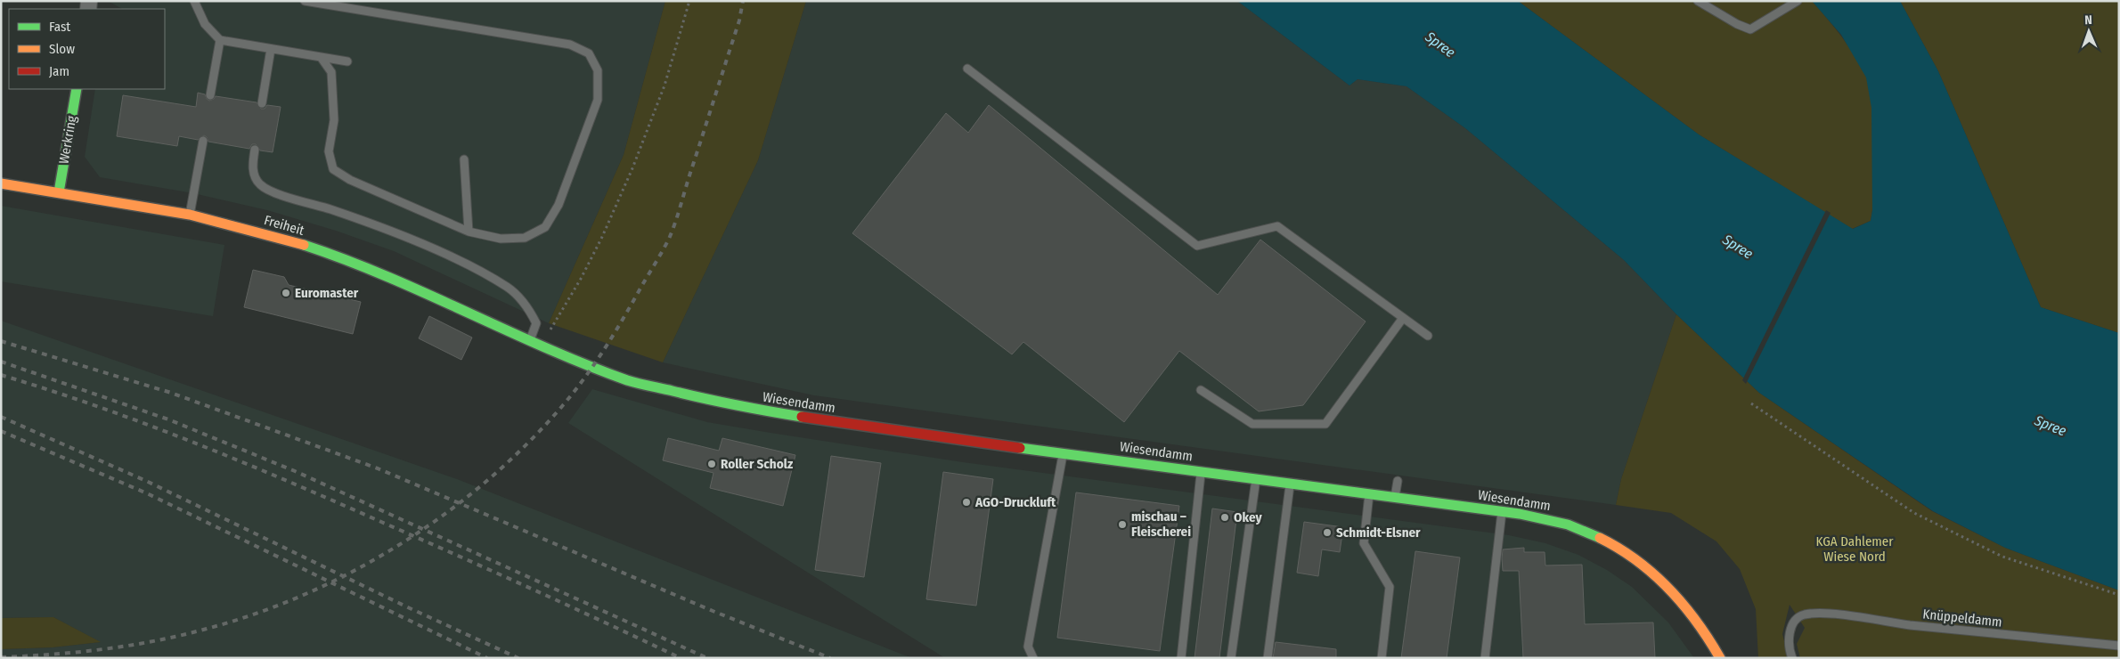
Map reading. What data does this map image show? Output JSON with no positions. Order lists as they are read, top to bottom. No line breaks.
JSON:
{"streets":{"street":["Werkring","Freiheit","Wiesendamm"],"lane":["Knüppeldamm"]},"crossings":[["Werkring","Freiheit"],["Freiheit","Wiesendamm"]],"water":["Spree"],"parks":["KGA Dahlemer Wiese Nord"],"places":["Euromaster","Roller Scholz","AGO-Druckluft","Okey","mischau – Fleischerei","Schmidt-Elsner"],"legend":["Fast","Slow","Jam"],"north":"top"}
